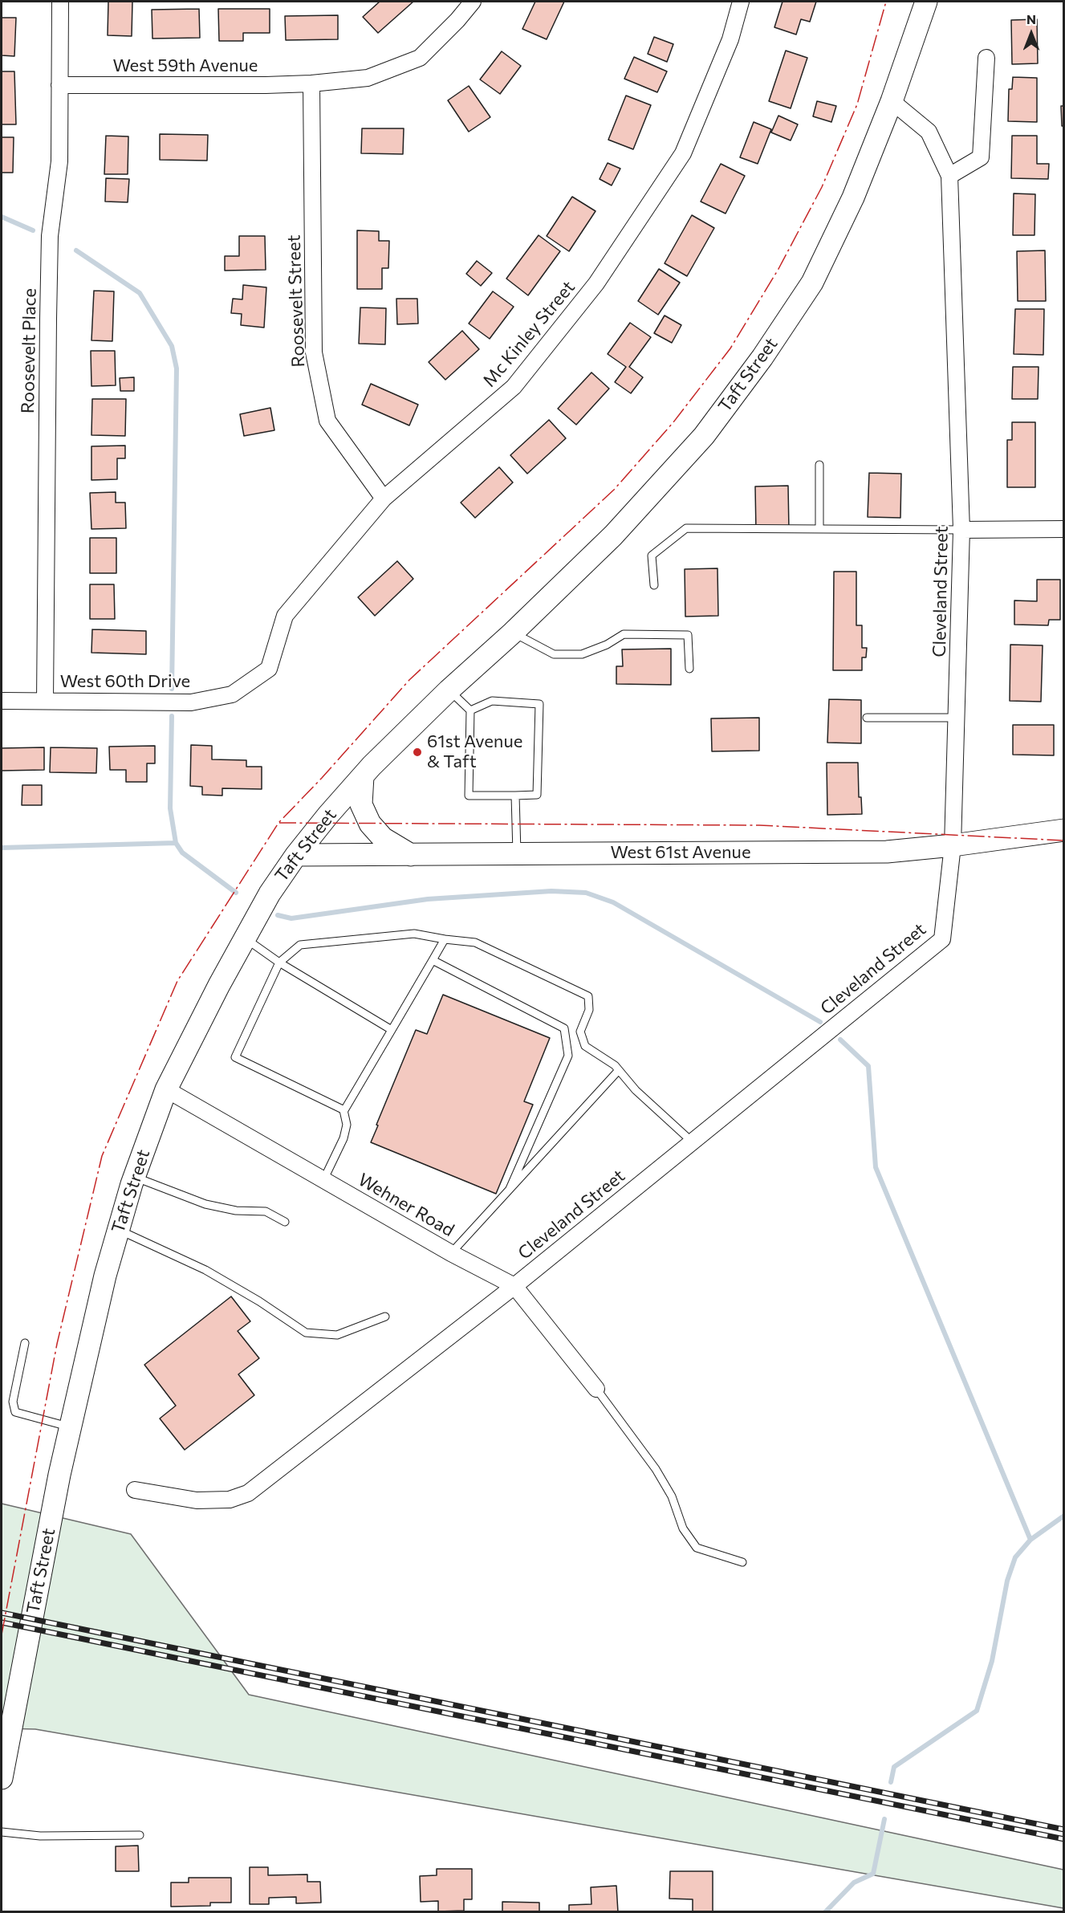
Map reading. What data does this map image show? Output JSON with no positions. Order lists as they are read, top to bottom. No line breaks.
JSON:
{"streets":{"main road":["Taft Street","West 61st Avenue"],"street":["West 59th Avenue","Roosevelt Street","Mc Kinley Street","Roosevelt Place","Cleveland Street","West 60th Drive","Wehner Road"]},"crossings":[["West 59th Avenue","Roosevelt Street"],["West 59th Avenue","Roosevelt Place"],["Roosevelt Street","Mc Kinley Street"],["Mc Kinley Street","West 60th Drive"],["Roosevelt Place","West 60th Drive"],["Taft Street","Cleveland Street"],["Taft Street","West 61st Avenue"],["Taft Street","Wehner Road"],["Cleveland Street","West 61st Avenue"],["Cleveland Street","Wehner Road"]],"places":["61st Avenue & Taft"],"north":"top"}
